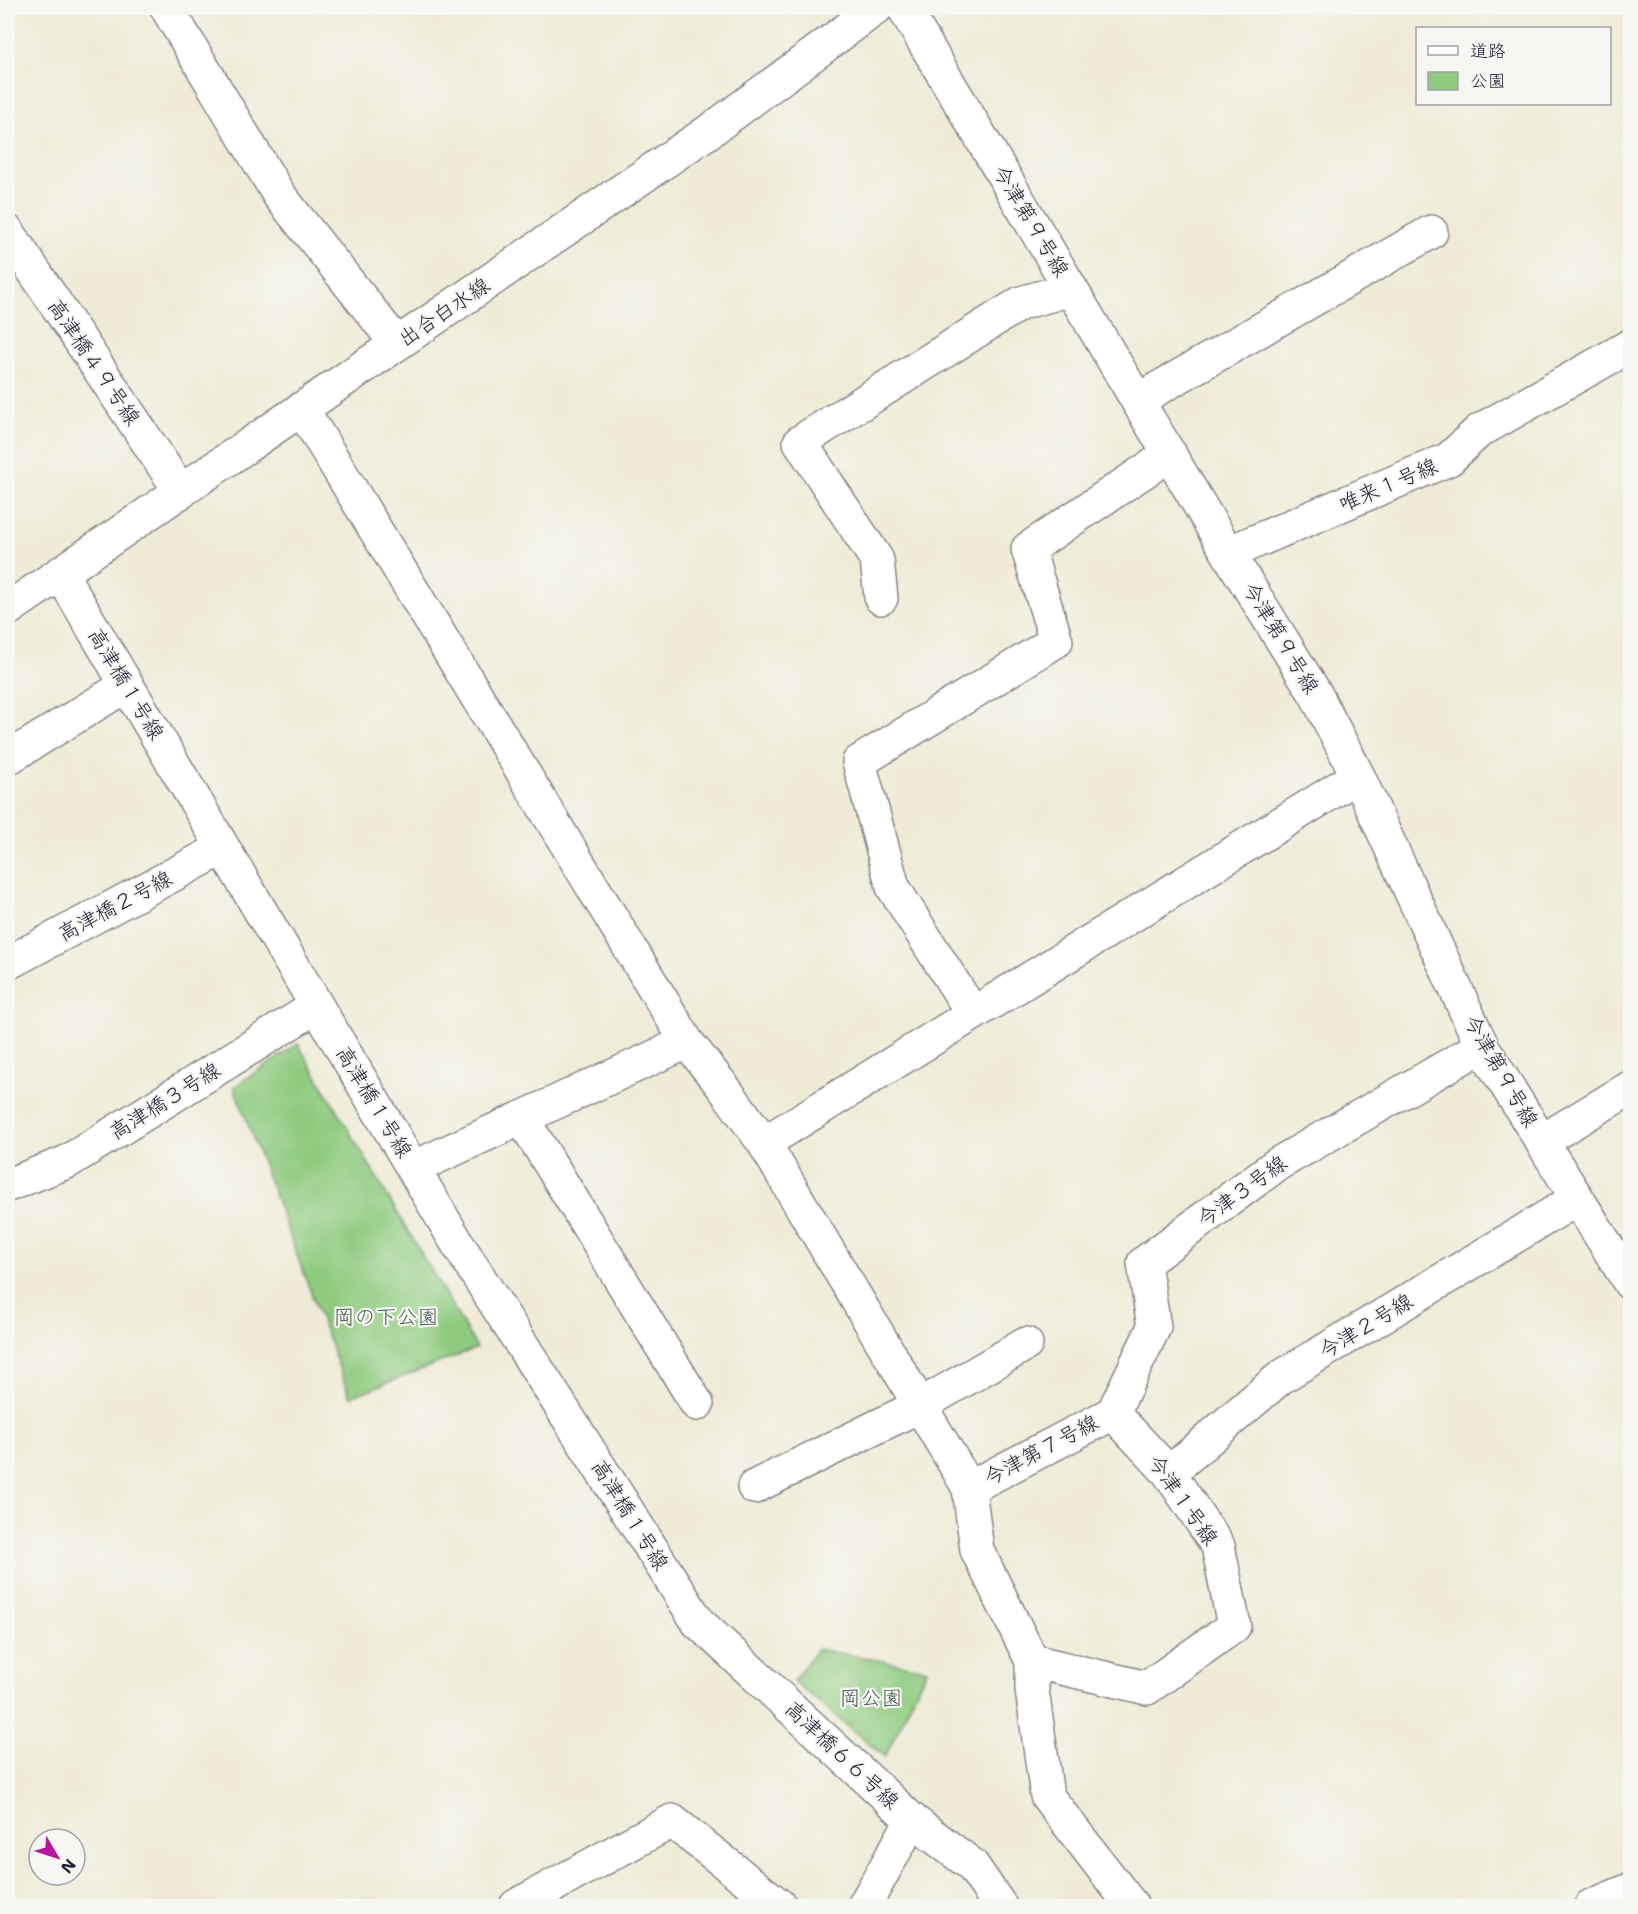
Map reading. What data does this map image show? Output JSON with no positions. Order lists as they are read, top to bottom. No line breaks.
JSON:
{"streets":{"street":["今津第９号線","出合白水線","高津橋４９号線","唯来１号線","高津橋１号線","高津橋２号線","高津橋３号線","今津３号線","今津２号線","今津第７号線","今津１号線","高津橋６６号線"]},"crossings":[["今津第９号線","唯来１号線"],["今津第９号線","今津３号線"],["今津第９号線","今津２号線"],["出合白水線","高津橋４９号線"],["出合白水線","高津橋１号線"],["高津橋１号線","高津橋２号線"],["高津橋１号線","高津橋３号線"],["高津橋１号線","高津橋６６号線"],["今津３号線","今津第７号線"],["今津３号線","今津１号線"],["今津２号線","今津１号線"],["今津第７号線","今津１号線"]],"parks":["岡の下公園","岡公園"],"legend":["道路","公園"],"north":"bottom right"}
